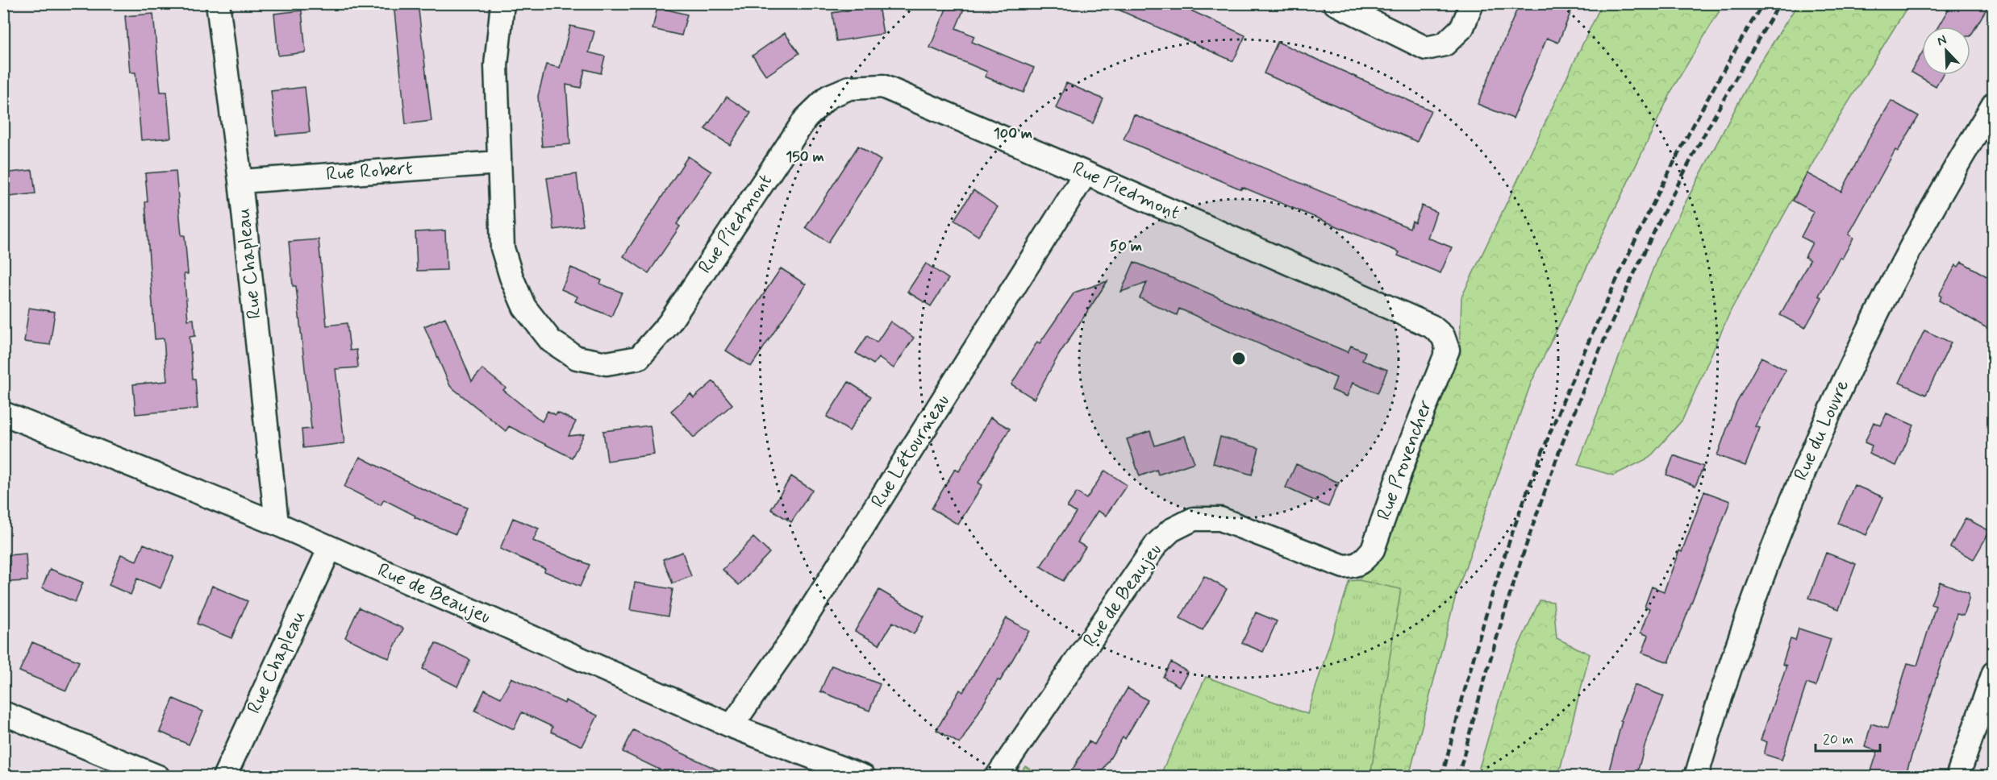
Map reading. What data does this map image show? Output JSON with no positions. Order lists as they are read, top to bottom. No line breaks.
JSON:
{"streets":{"street":["Rue Robert","Rue Piedmont","Rue Chapleau","Rue du Louvre","Rue Létourneau","Rue Provencher","Rue de Beaujeu"]},"crossings":[["Rue Robert","Rue Piedmont"],["Rue Robert","Rue Chapleau"],["Rue Piedmont","Rue Létourneau"],["Rue Piedmont","Rue Provencher"],["Rue Chapleau","Rue de Beaujeu"],["Rue Létourneau","Rue de Beaujeu"],["Rue Provencher","Rue de Beaujeu"]],"scale_bar":"20 m","north":"top left","rings":["100 m","150 m","50 m"]}
